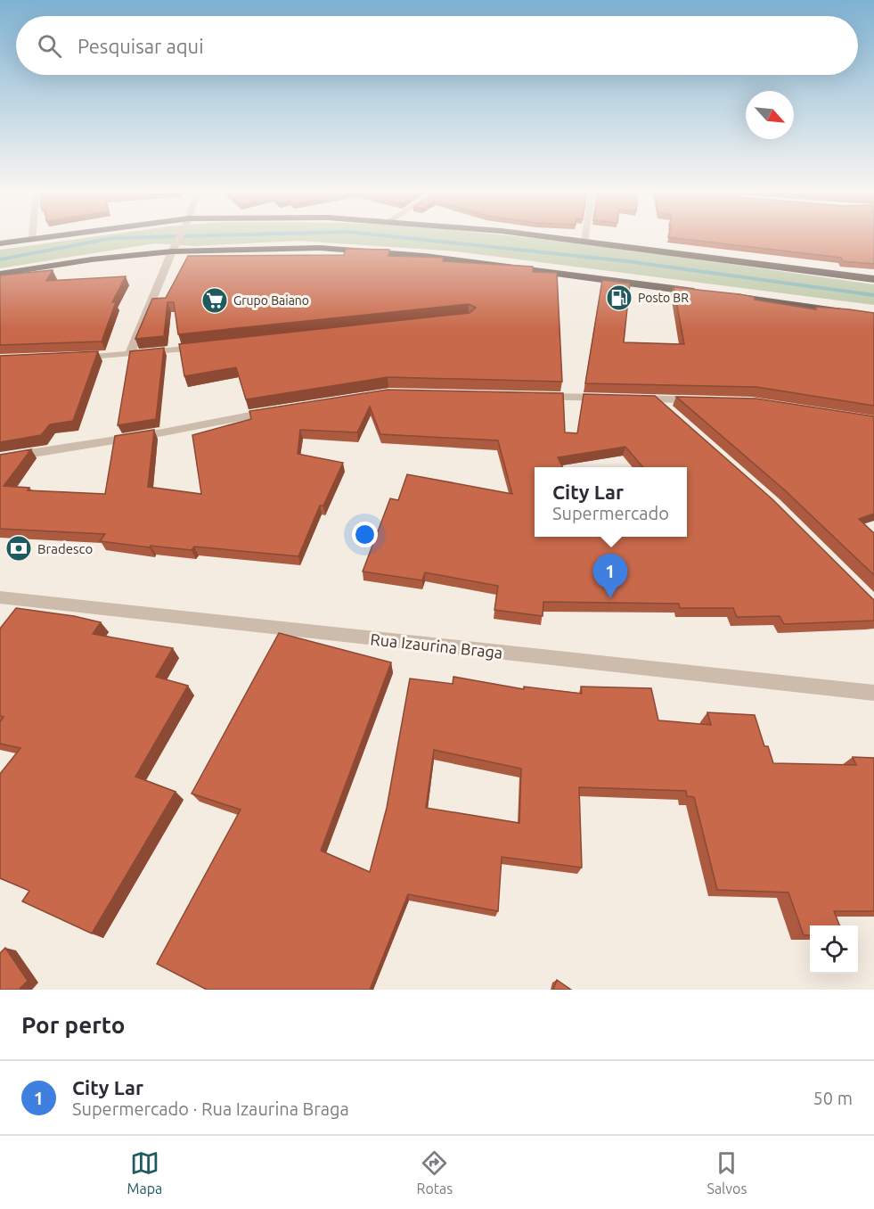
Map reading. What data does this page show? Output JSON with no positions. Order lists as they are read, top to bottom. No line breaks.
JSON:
{"streets":{"street":["Rua Izaurina Braga"]},"places":{"fuel station":["Posto BR"],"supermarket":["Grupo Baiano"],"bank":["Bradesco"]},"north":"bottom right","page":{"search":"Pesquisar aqui","popup":["City Lar","Supermercado"],"pins":"1","heading":"Por perto","list":[{"mark":"1","name":"City Lar","note":"Supermercado · Rua Izaurina Braga","value":"50 m"}],"nav":["Mapa","Rotas","Salvos"]}}
